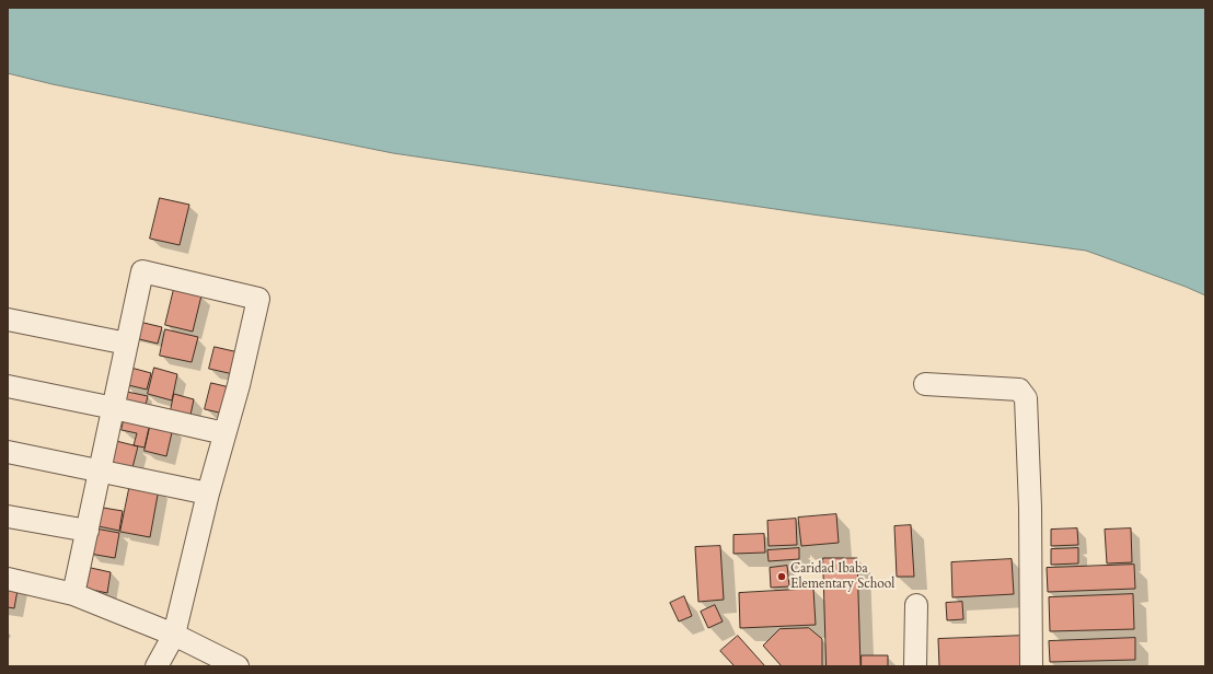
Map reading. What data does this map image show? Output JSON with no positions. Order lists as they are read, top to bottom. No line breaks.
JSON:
{"places":["Caridad Ibaba Elementary School"]}
